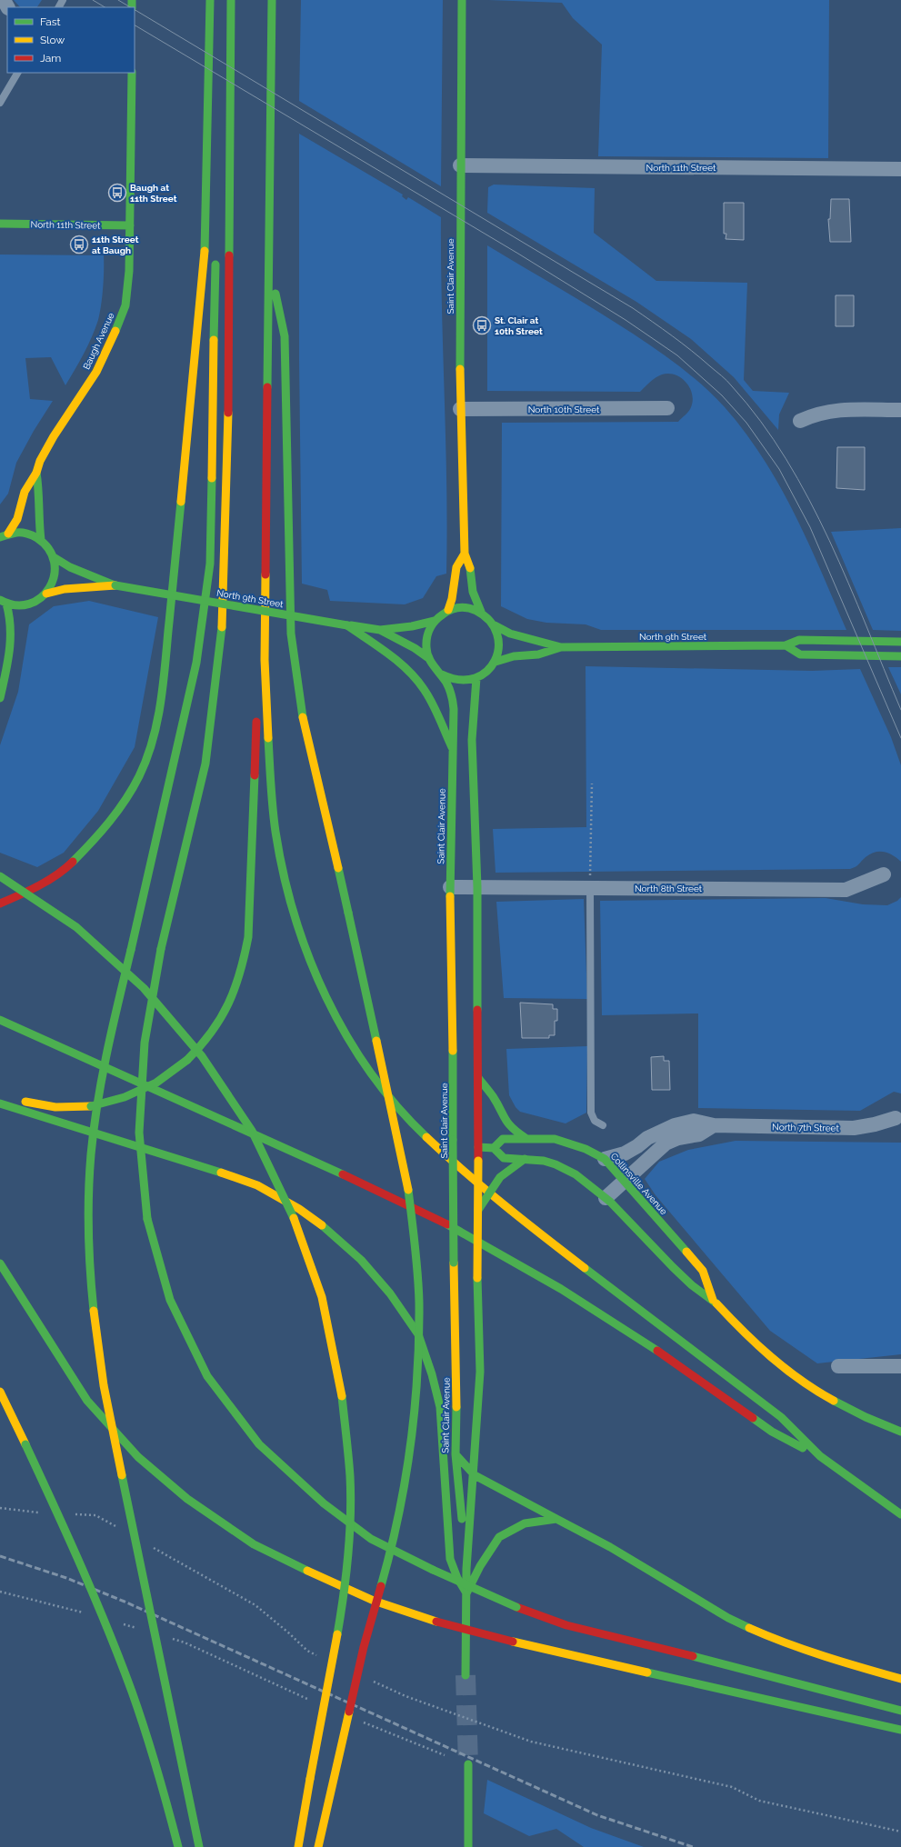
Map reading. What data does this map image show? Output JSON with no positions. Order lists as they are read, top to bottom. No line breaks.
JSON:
{"streets":{"main road":["North 11th Street","Saint Clair Avenue","Baugh Avenue","North 9th Street","Collinsville Avenue"],"street":["North 10th Street","North 8th Street","North 7th Street"]},"crossings":[["North 11th Street","Saint Clair Avenue"],["North 11th Street","Baugh Avenue"],["Saint Clair Avenue","North 10th Street"],["Saint Clair Avenue","North 9th Street"],["Saint Clair Avenue","North 8th Street"],["North 7th Street","Collinsville Avenue"]],"places":{"bus stop":["Baugh at 11th Street","11th Street at Baugh","St. Clair at 10th Street"]},"legend":["Fast","Slow","Jam"]}
